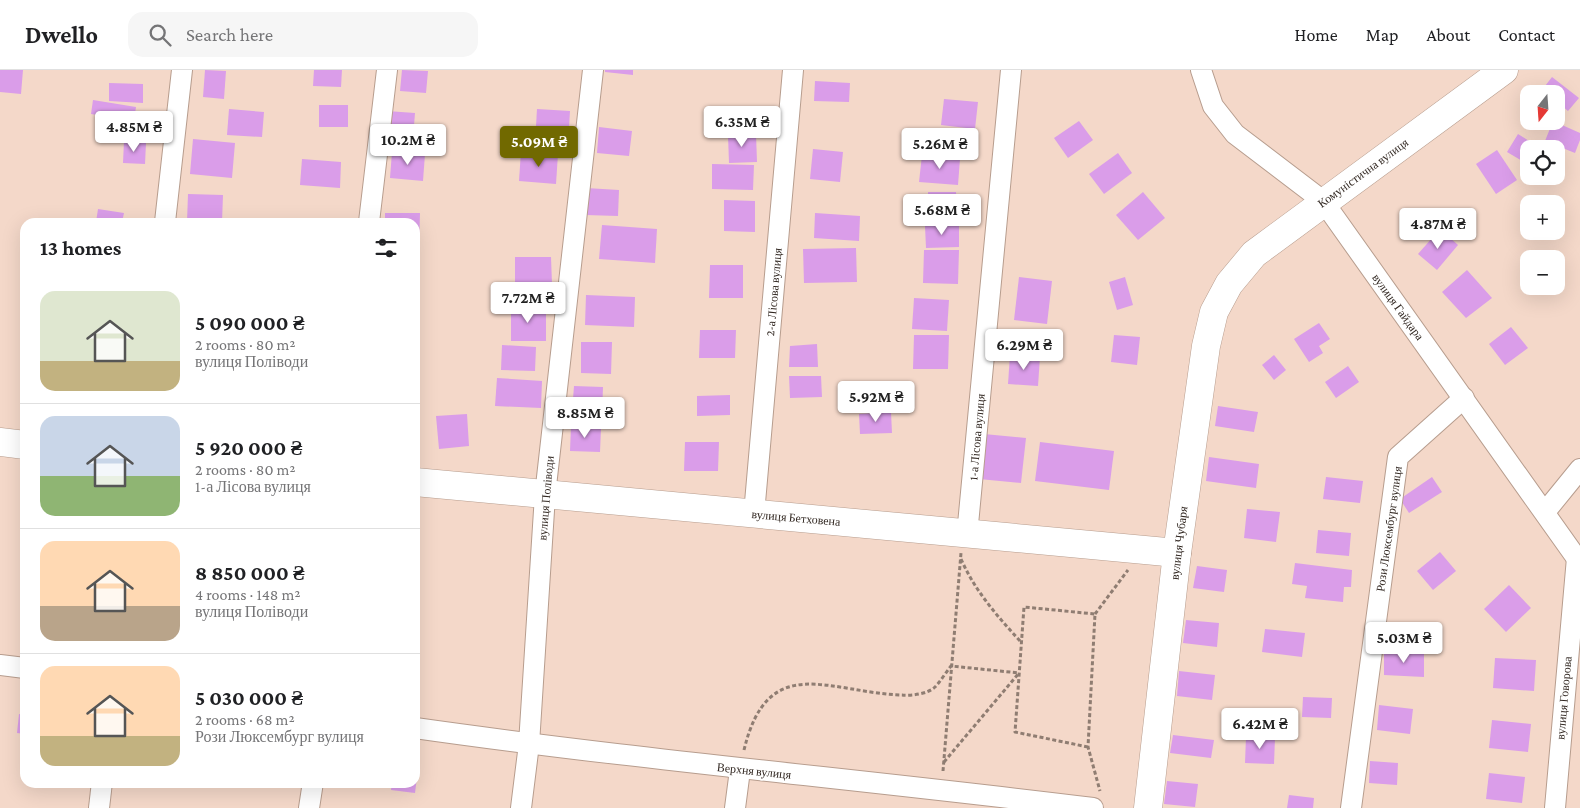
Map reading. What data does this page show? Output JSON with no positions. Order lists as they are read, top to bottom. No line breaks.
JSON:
{"streets":{"street":["Комуністична вулиця","2-а Лісова вулиця","вулиця Гайдара","1-а Лісова вулиця","вулиця Поліводи","вулиця Бетховена","Рози Люксембург вулиця","вулиця Чубаря","вулиця Говорова","Верхня вулиця"]},"crossings":[["Комуністична вулиця","вулиця Гайдара"],["Комуністична вулиця","вулиця Чубаря"],["2-а Лісова вулиця","вулиця Бетховена"],["вулиця Гайдара","Рози Люксембург вулиця"],["вулиця Гайдара","вулиця Говорова"],["1-а Лісова вулиця","вулиця Бетховена"],["вулиця Поліводи","вулиця Бетховена"],["вулиця Поліводи","Верхня вулиця"],["вулиця Бетховена","вулиця Чубаря"]],"north":"bottom","page":{"header":"Dwello","search":"Search here","nav":["Home","Map","About","Contact"],"map_buttons":["+","−"],"price":["6.35M ₴","4.85M ₴","10.2M ₴","5.09M ₴","5.26M ₴","5.68M ₴","4.87M ₴","7.72M ₴","6.29M ₴","5.92M ₴","8.85M ₴","5.03M ₴","6.42M ₴"],"heading":"13 homes","list":[{"name":"5 090 000 ₴","note":"2 rooms · 80 m² · вулиця Поліводи"},{"name":"5 920 000 ₴","note":"2 rooms · 80 m² · 1-а Лісова вулиця"},{"name":"8 850 000 ₴","note":"4 rooms · 148 m² · вулиця Поліводи"},{"name":"5 030 000 ₴","note":"2 rooms · 68 m² · Рози Люксембург вулиця"}]}}
